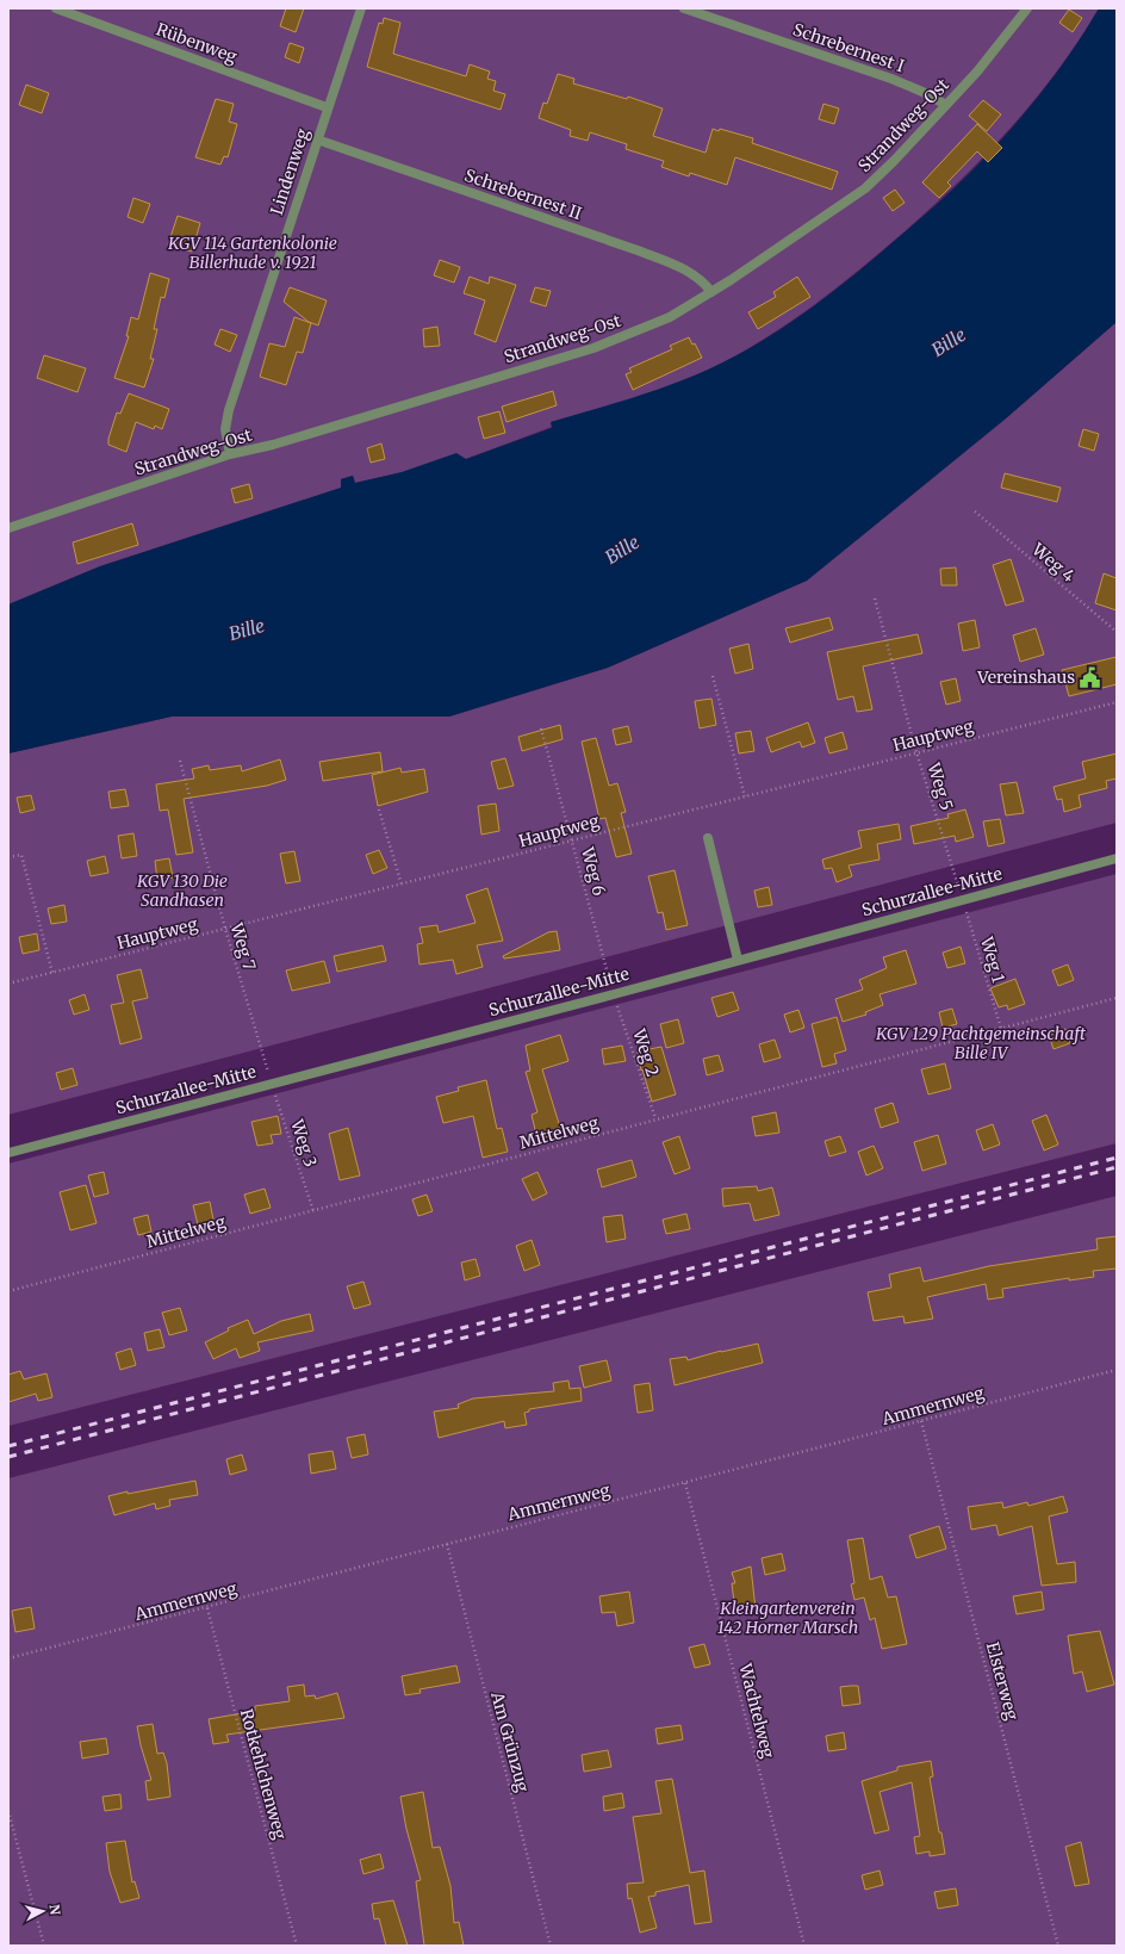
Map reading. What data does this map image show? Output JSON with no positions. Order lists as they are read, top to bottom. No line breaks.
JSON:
{"streets":{"street":["Rübenweg","Schrebernest I","Strandweg-Ost","Lindenweg","Schrebernest II","Schurzallee-Mitte"],"path":["Weg 4","Hauptweg","Weg 5","Weg 6","Weg 7","Weg 1","Weg 2","Mittelweg","Weg 3","Ammernweg","Elsterweg","Wachtelweg","Am Grünzug","Rotkehlchenweg"]},"crossings":[["Rübenweg","Lindenweg"],["Schrebernest I","Strandweg-Ost"],["Strandweg-Ost","Lindenweg"],["Strandweg-Ost","Schrebernest II"],["Lindenweg","Schrebernest II"],["Hauptweg","Weg 5"],["Hauptweg","Weg 6"],["Hauptweg","Weg 7"],["Weg 5","Schurzallee-Mitte"],["Weg 5","Weg 1"],["Weg 6","Schurzallee-Mitte"],["Weg 6","Weg 2"],["Schurzallee-Mitte","Weg 7"],["Schurzallee-Mitte","Weg 1"],["Schurzallee-Mitte","Weg 2"],["Schurzallee-Mitte","Weg 3"],["Weg 7","Weg 3"],["Weg 1","Mittelweg"],["Weg 2","Mittelweg"],["Mittelweg","Weg 3"],["Ammernweg","Elsterweg"],["Ammernweg","Wachtelweg"],["Ammernweg","Am Grünzug"],["Ammernweg","Rotkehlchenweg"]],"water":["Bille"],"parks":["KGV 114 Gartenkolonie Billerhude v. 1921","KGV 130 Die Sandhasen","KGV 129 Pachtgemeinschaft Bille IV","Kleingartenverein 142 Horner Marsch"],"places":{"public building":["Vereinshaus"]},"north":"right"}
